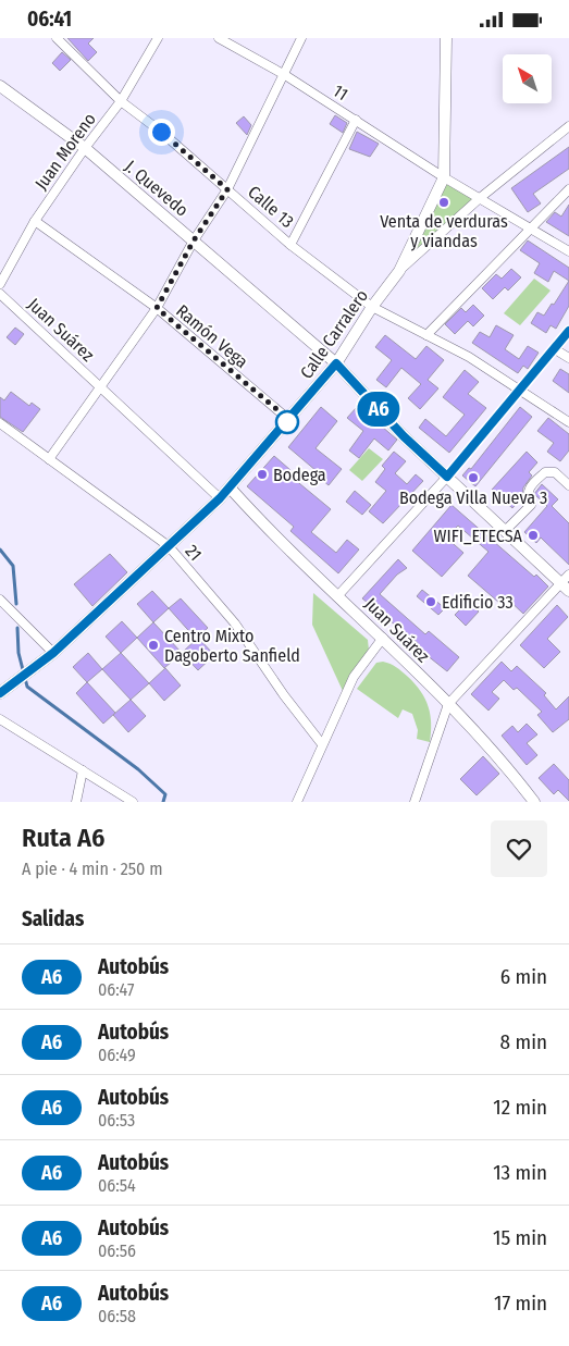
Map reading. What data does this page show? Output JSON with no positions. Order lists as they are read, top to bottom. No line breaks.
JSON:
{"streets":{"street":["11","Juan Moreno","J. Quevedo","Calle 13","Juan Suárez","Calle Carralero","Ramón Vega","21"]},"crossings":[["11","Calle Carralero"],["Juan Moreno","J. Quevedo"],["Juan Moreno","Calle 13"],["Juan Moreno","Ramón Vega"],["J. Quevedo","Calle Carralero"],["Calle 13","Calle Carralero"],["Juan Suárez","Calle Carralero"],["Calle Carralero","Ramón Vega"],["Calle Carralero","21"]],"places":["Venta de verduras y viandas","Bodega","Bodega Villa Nueva 3","WIFI_ETECSA","Edificio 33","Centro Mixto Dagoberto Sanfield"],"lines":["bus line A6"],"north":"top left","page":{"status":"06:41","on_map":"A6","heading":[["Ruta A6","A pie · 4 min · 250 m"],"Salidas"],"list":[{"mark":"A6","name":"Autobús","note":"06:47","value":"6 min"},{"mark":"A6","name":"Autobús","note":"06:49","value":"8 min"},{"mark":"A6","name":"Autobús","note":"06:53","value":"12 min"},{"mark":"A6","name":"Autobús","note":"06:54","value":"13 min"},{"mark":"A6","name":"Autobús","note":"06:56","value":"15 min"},{"mark":"A6","name":"Autobús","note":"06:58","value":"17 min"}]}}
